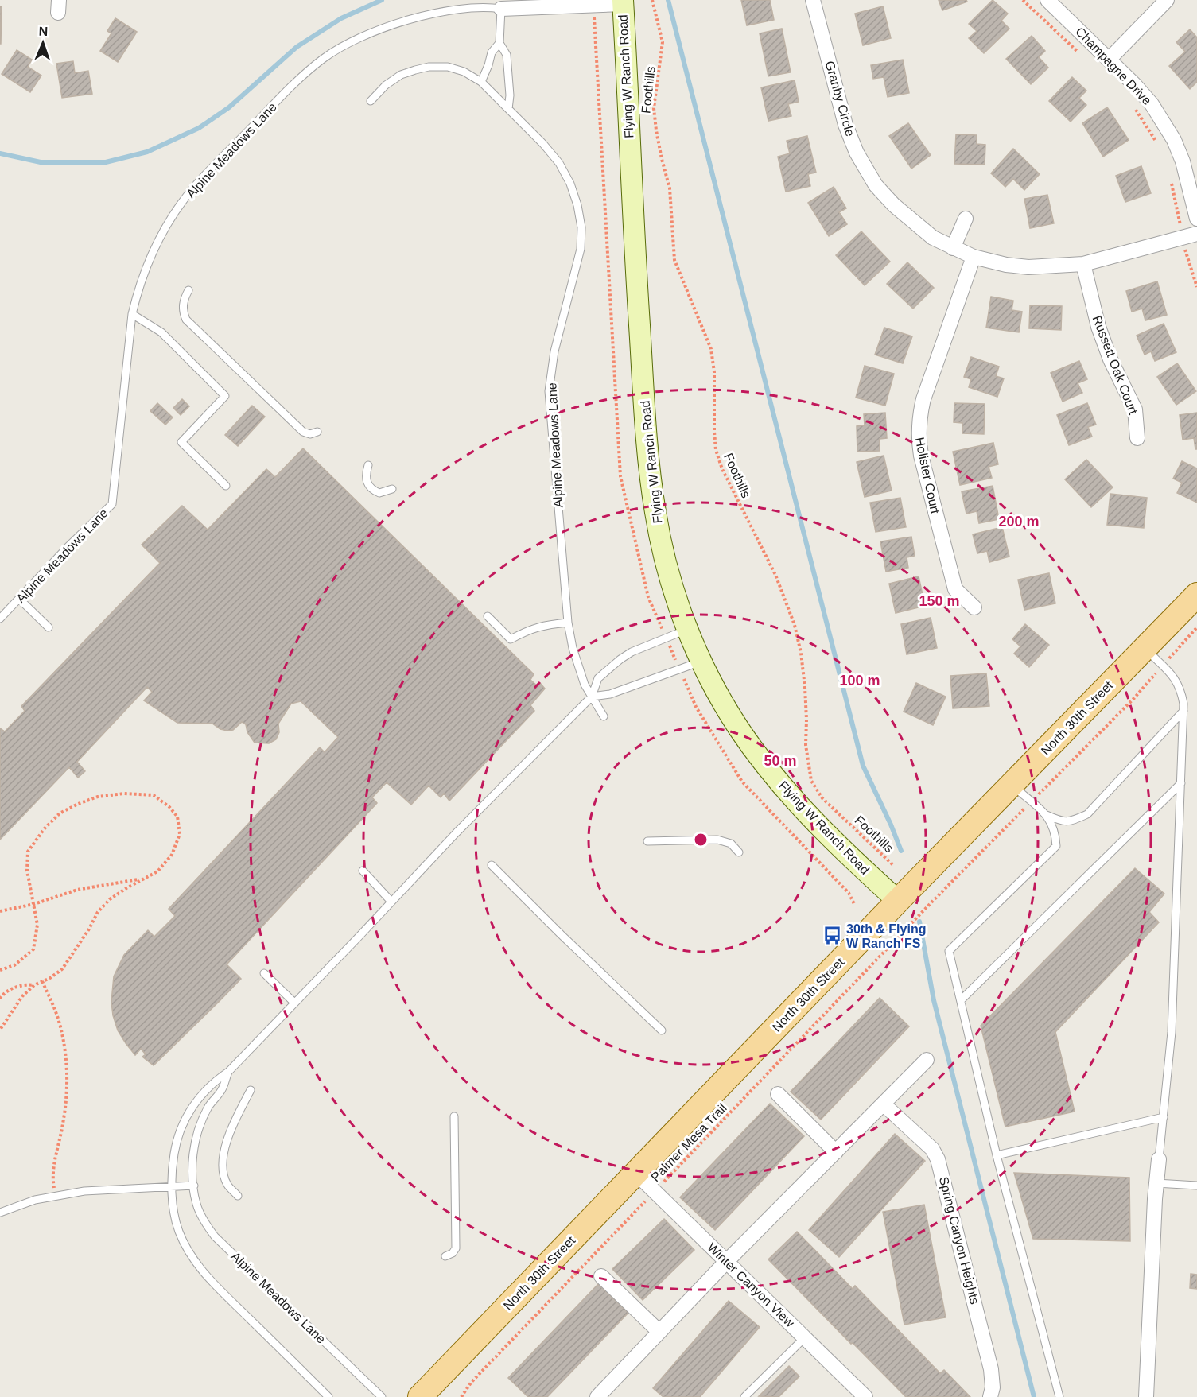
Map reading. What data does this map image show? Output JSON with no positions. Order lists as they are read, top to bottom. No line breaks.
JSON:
{"streets":{"main road":["North 30th Street"],"street":["Champagne Drive","Flying W Ranch Road","Granby Circle","Alpine Meadows Lane","Russett Oak Court","Holister Court","Spring Canyon Heights","Winter Canyon View"],"path":["Foothills","Palmer Mesa Trail"]},"crossings":[["Flying W Ranch Road","Alpine Meadows Lane"],["Flying W Ranch Road","North 30th Street"],["Granby Circle","Russett Oak Court"],["Granby Circle","Holister Court"],["North 30th Street","Winter Canyon View"],["Palmer Mesa Trail","Winter Canyon View"]],"places":{"bus stop":["30th & Flying W Ranch FS"]},"north":"top","rings":["200 m","150 m","100 m","50 m"]}
